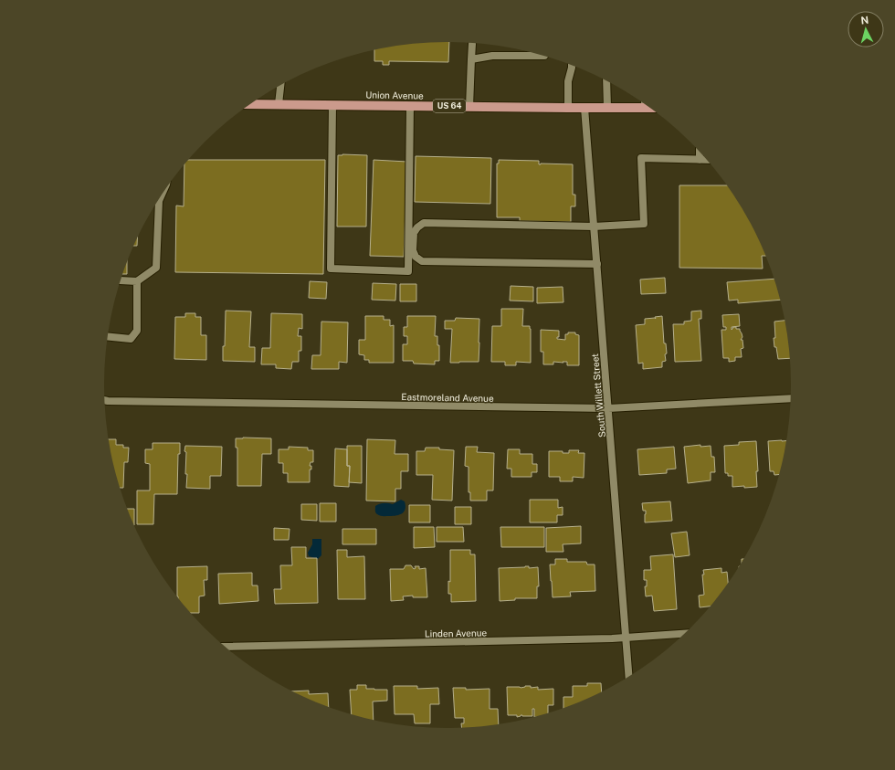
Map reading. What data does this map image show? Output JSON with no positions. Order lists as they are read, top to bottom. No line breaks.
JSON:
{"streets":{"main road":["Union Avenue","US 64"],"street":["South Willett Street","Eastmoreland Avenue","Linden Avenue"]},"crossings":[["Union Avenue","South Willett Street"],["South Willett Street","Eastmoreland Avenue"],["South Willett Street","Linden Avenue"]],"north":"top"}
